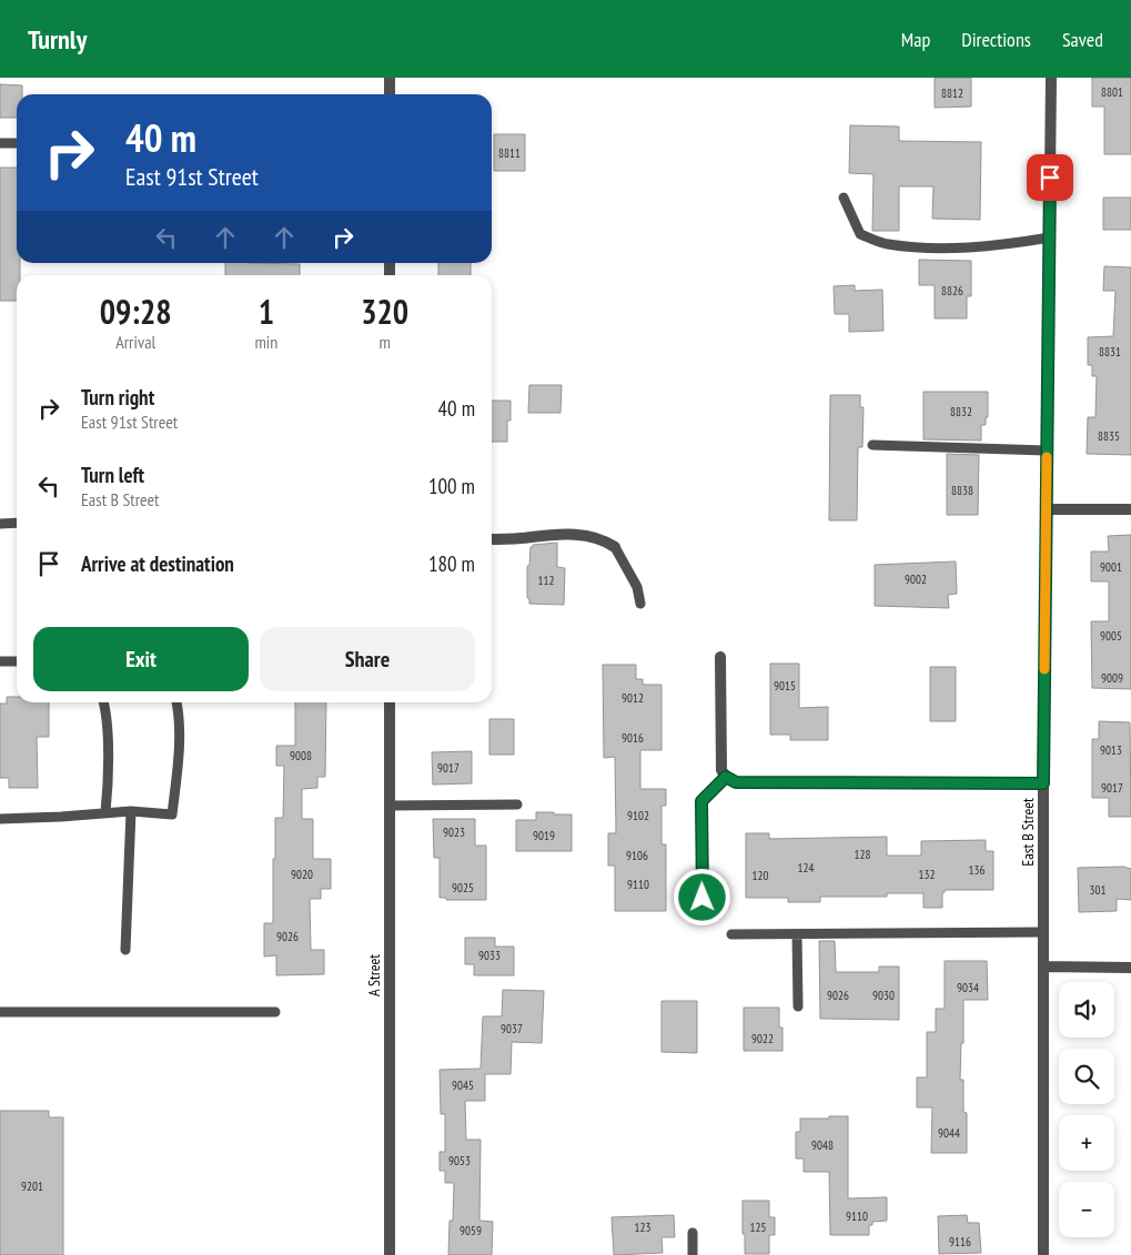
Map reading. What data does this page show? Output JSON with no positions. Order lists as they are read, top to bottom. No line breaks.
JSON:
{"streets":{"street":["East B Street","A Street"]},"house_numbers":["8801","8812","8811","8826","8831","8832","8835","8838","9001","9002","112","9005","9009","9015","9012","9016","9013","9008","9017","9017","9102","9023","9019","128","9106","124","136","9020","132","120","9110","9025","301","9026","9033","9034","9026","9030","9037","9022","9045","9044","9048","9053","9201","9110","123","125","9059","9116"],"page":{"header":"Turnly","nav":["Map","Directions","Saved"],"turn":["40 m","East 91st Street"],"eta":["09:28","Arrival","1","min","320","m"],"list":[{"name":"Turn right","note":"East 91st Street","value":"40 m"},{"name":"Turn left","note":"East B Street","value":"100 m"},{"name":"Arrive at destination","value":"180 m"}],"buttons":["Exit","Share"],"map_buttons":["+","−"]}}
